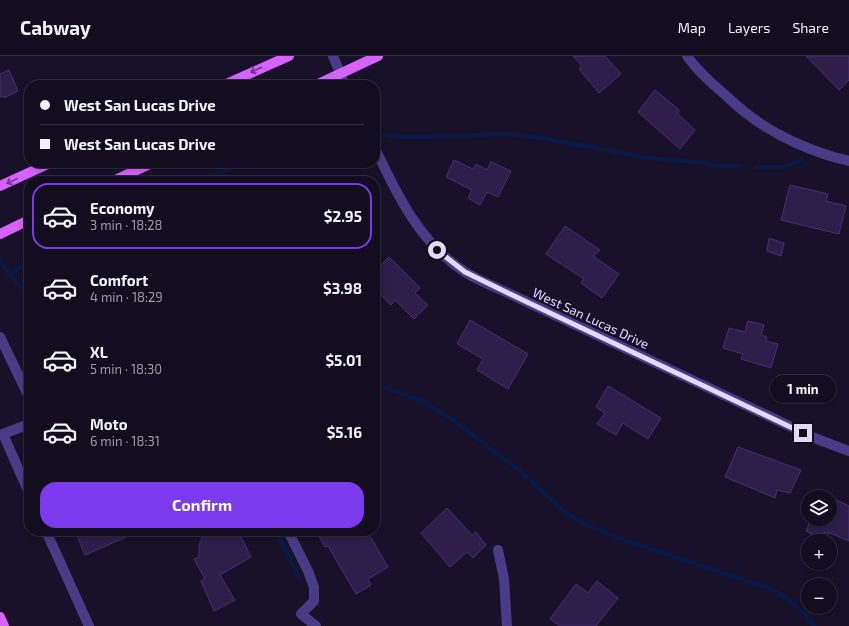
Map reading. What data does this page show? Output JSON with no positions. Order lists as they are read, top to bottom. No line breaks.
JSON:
{"streets":{"street":["West San Lucas Drive"]},"page":{"header":"Cabway","nav":["Map","Layers","Share"],"banner":["West San Lucas Drive","West San Lucas Drive"],"list":[{"name":"Economy","note":"3 min · 18:28","value":"$2.95"},{"name":"Comfort","note":"4 min · 18:29","value":"$3.98"},{"name":"XL","note":"5 min · 18:30","value":"$5.01"},{"name":"Moto","note":"6 min · 18:31","value":"$5.16"}],"bubble":"1 min","buttons":"Confirm","map_buttons":["+","−"]}}
